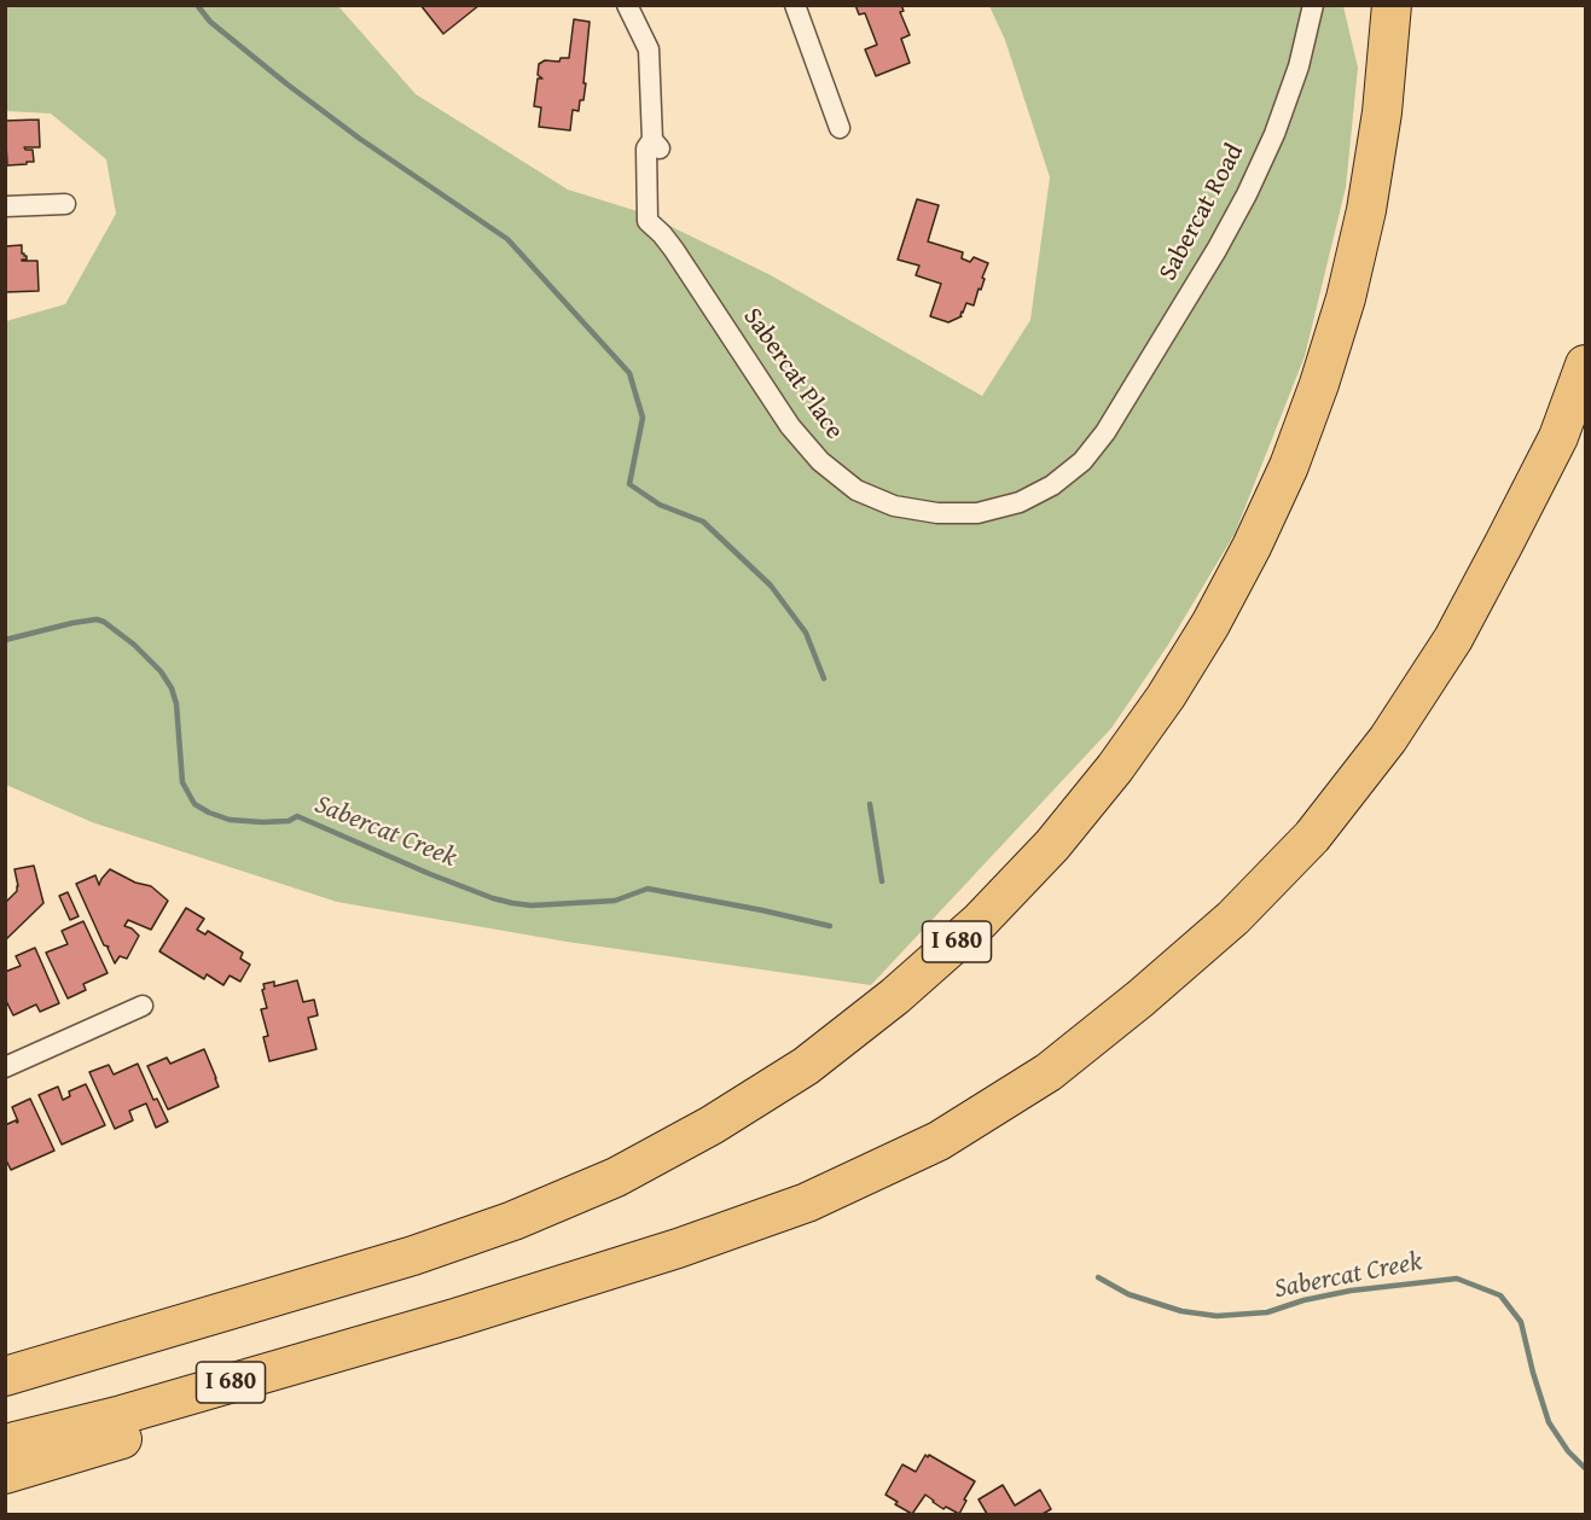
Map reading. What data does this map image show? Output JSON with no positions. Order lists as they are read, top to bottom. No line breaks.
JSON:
{"streets":{"highway":["I 680"],"street":["Sabercat Road","Sabercat Place"]},"crossings":[["Sabercat Road","Sabercat Place"]],"water":["Sabercat Creek"]}
